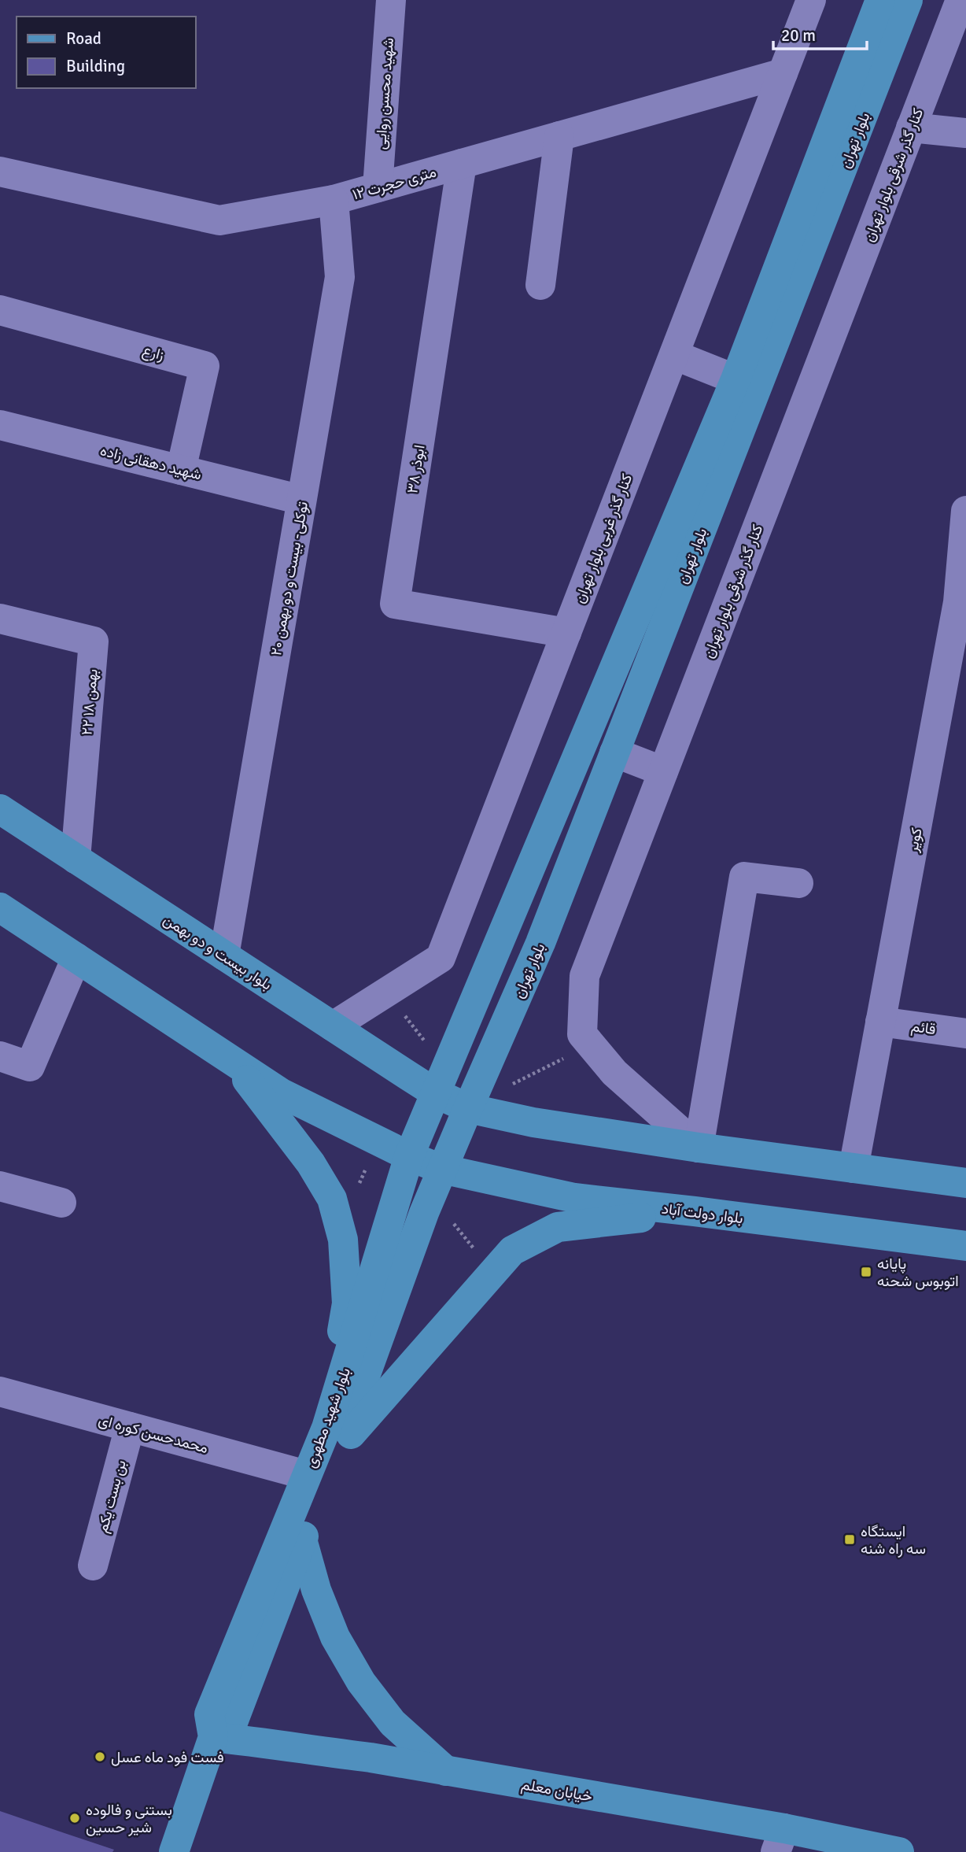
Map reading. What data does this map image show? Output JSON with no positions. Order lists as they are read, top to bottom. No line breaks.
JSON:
{"streets":{"main road":["بلوار تهران","بلوار بیست و دو بهمن","بلوار دولت آباد","بلوار شهید مطهری","خیابان معلم"],"street":["شهید محسن روایی","کنار گذر شرقی بلوار تهران","۱۲ متری حجرت","زارع","شهید دهقانی زاده","۳۸ ابوذر","کنار گذر غربی بلوار تهران","توکلی- بیست و دو بهمن ۲۰","۲۲ بهمن ۱۸","کویر","قائم","محمدحسن کوره ای","بن بست یکم"]},"crossings":[["شهید محسن روایی","۱۲ متری حجرت"],["بلوار تهران","بلوار بیست و دو بهمن"],["بلوار تهران","بلوار شهید مطهری"],["۱۲ متری حجرت","۳۸ ابوذر"],["۱۲ متری حجرت","کنار گذر غربی بلوار تهران"],["۱۲ متری حجرت","توکلی- بیست و دو بهمن ۲۰"],["زارع","شهید دهقانی زاده"],["شهید دهقانی زاده","توکلی- بیست و دو بهمن ۲۰"],["۳۸ ابوذر","کنار گذر غربی بلوار تهران"],["کنار گذر غربی بلوار تهران","بلوار بیست و دو بهمن"],["توکلی- بیست و دو بهمن ۲۰","بلوار بیست و دو بهمن"],["۲۲ بهمن ۱۸","بلوار بیست و دو بهمن"],["کویر","قائم"],["بلوار بیست و دو بهمن","بلوار شهید مطهری"],["بلوار دولت آباد","بلوار شهید مطهری"],["بلوار شهید مطهری","محمدحسن کوره ای"],["بلوار شهید مطهری","خیابان معلم"],["محمدحسن کوره ای","بن بست یکم"]],"places":{"transit":["پایانه اتوبوس شحنه","ایستگاه سه راه شنه"],"other":["فست فود ماه عسل","بستنى و فالوده شیر حسین"]},"legend":["Road","Building"],"scale_bar":"20 m"}
